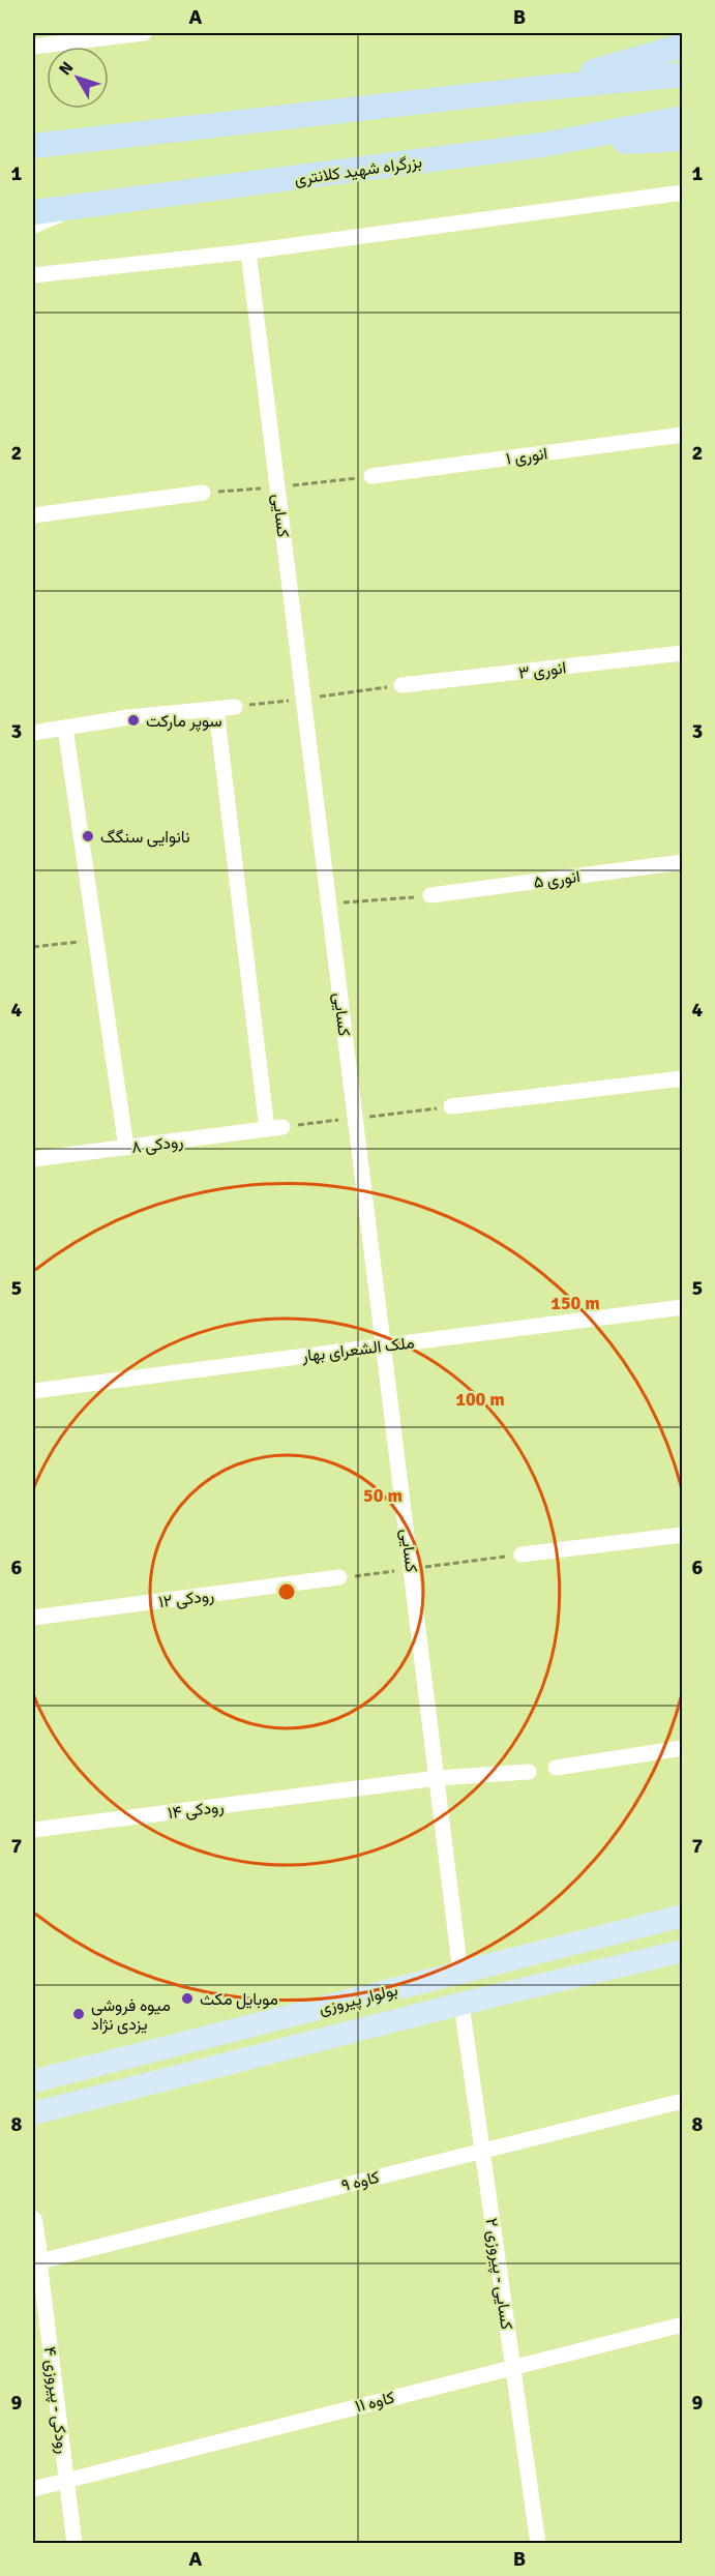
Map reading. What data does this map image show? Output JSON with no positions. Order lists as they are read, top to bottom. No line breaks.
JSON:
{"streets":{"highway":["بزرگراه شهید کلانتری"],"main road":["بولوار پیروزی"],"street":["انوری ۱","کسایی","انوری ۳","انوری ۵","رودکی ۸","ملک الشعرای بهار","رودکی ۱۲","رودکی ۱۴","کاوه ۹","کسایی - پیروزی ۲","رودکی - پیروزی ۴","کاوه ۱۱"]},"crossings":[["کسایی","ملک الشعرای بهار"],["کسایی","رودکی ۱۴"],["کسایی","بولوار پیروزی"],["بولوار پیروزی","کسایی - پیروزی ۲"],["کاوه ۹","کسایی - پیروزی ۲"],["کاوه ۹","رودکی - پیروزی ۴"],["کسایی - پیروزی ۲","کاوه ۱۱"],["رودکی - پیروزی ۴","کاوه ۱۱"]],"places":["سوپر مارکت","نانوایی سنگگ","موبایل مکث","میوه فروشی یزدی نژاد"],"north":"top left","grid":{"columns":["A","B"],"rows":["1","2","3","4","5","6","7","8","9"]},"rings":["150 m","100 m","50 m"]}
